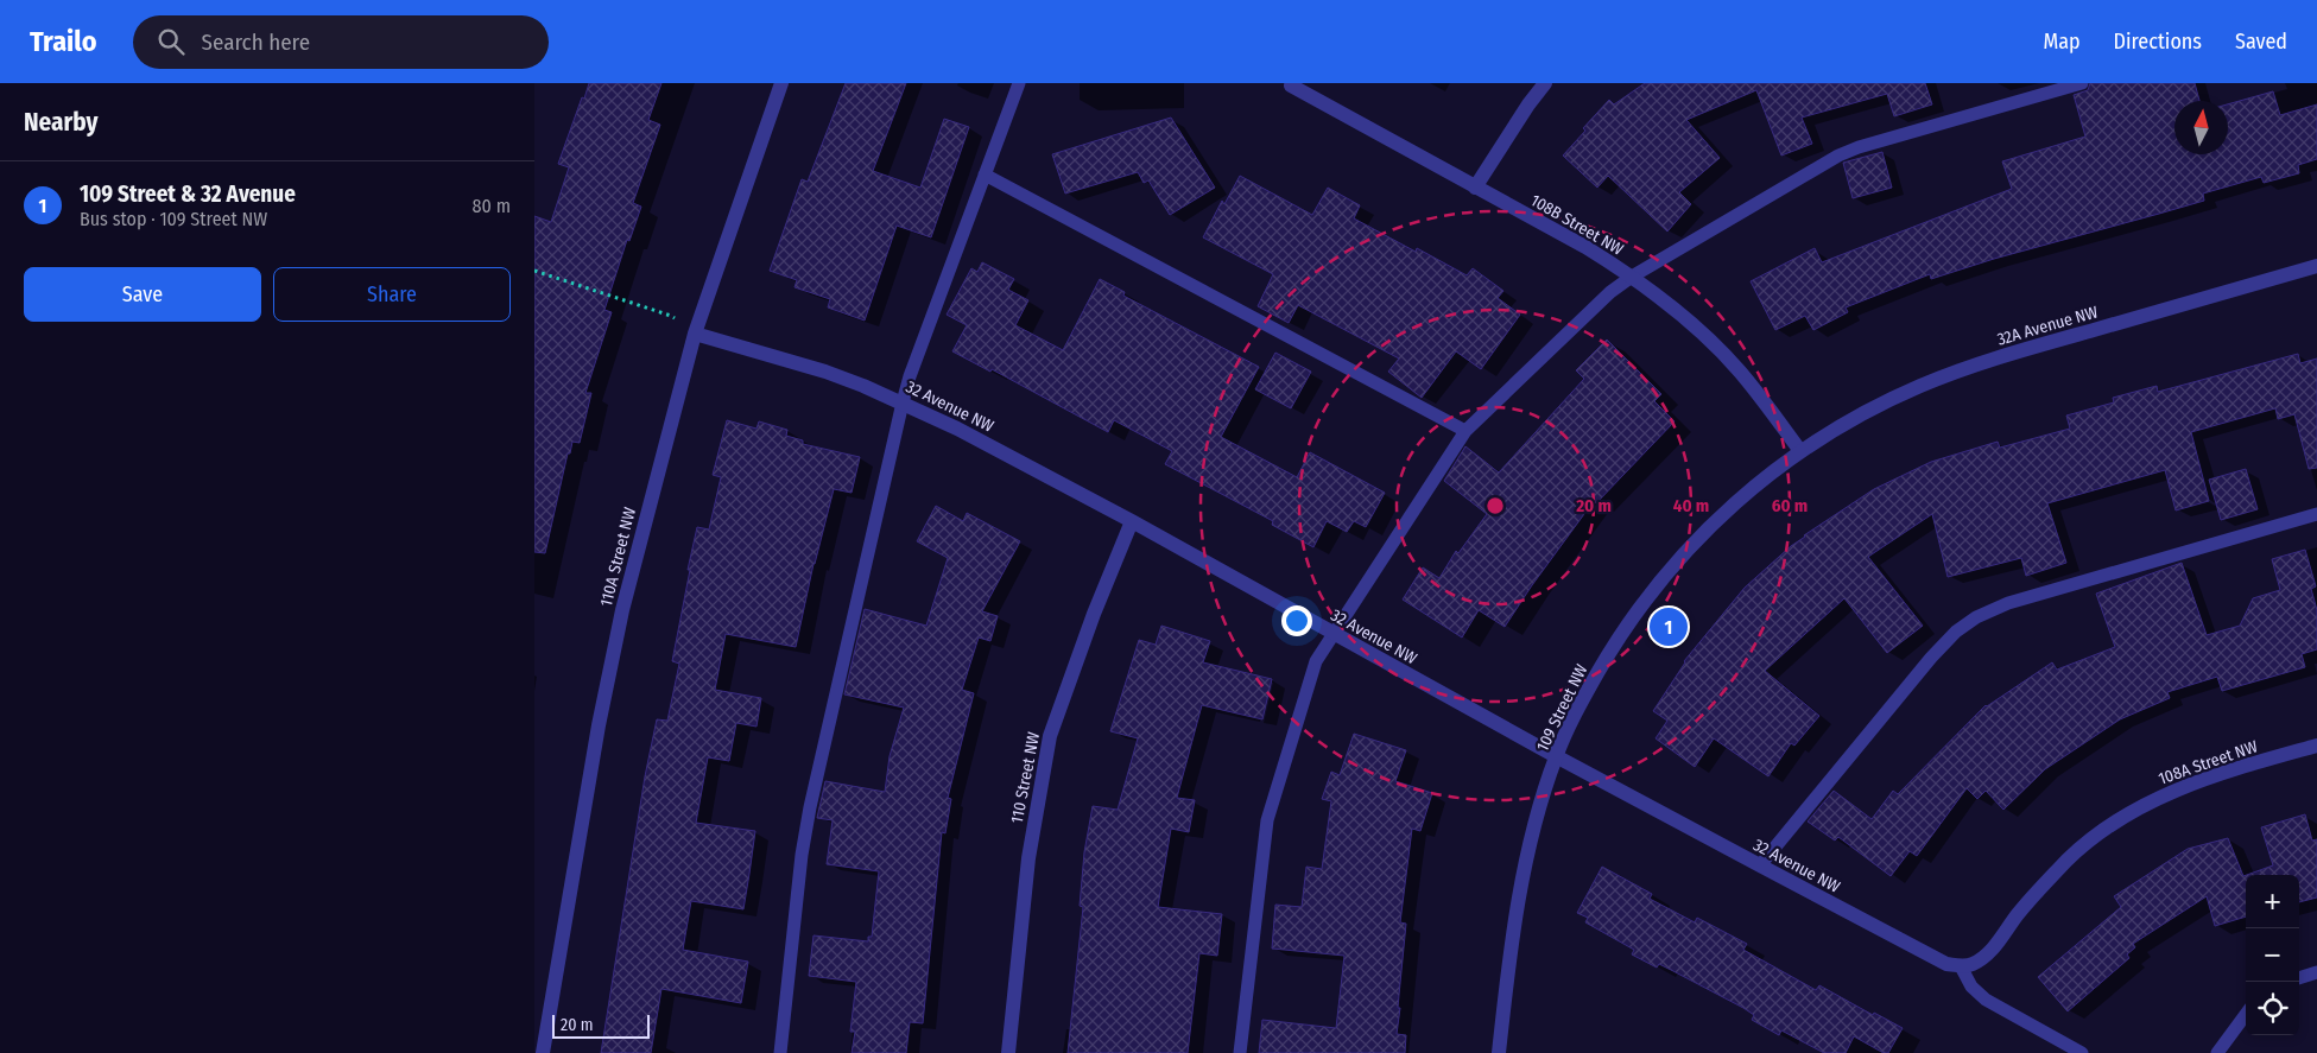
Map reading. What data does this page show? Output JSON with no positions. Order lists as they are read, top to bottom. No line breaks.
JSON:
{"streets":{"street":["108B Street NW","32A Avenue NW","32 Avenue NW","110A Street NW","109 Street NW","108A Street NW","110 Street NW"]},"crossings":[["108B Street NW","32A Avenue NW"],["108B Street NW","109 Street NW"],["32A Avenue NW","109 Street NW"],["32 Avenue NW","110A Street NW"],["32 Avenue NW","109 Street NW"],["32 Avenue NW","108A Street NW"],["32 Avenue NW","110 Street NW"]],"scale_bar":"20 m","north":"top","page":{"header":"Trailo","search":"Search here","nav":["Map","Directions","Saved"],"heading":"Nearby","list":[{"mark":"1","name":"109 Street & 32 Avenue","note":"Bus stop · 109 Street NW","value":"80 m"}],"buttons":["Save","Share"],"pins":"1","map_buttons":["+","−"],"scale":"20 m"},"rings":["20 m","40 m","60 m"]}
